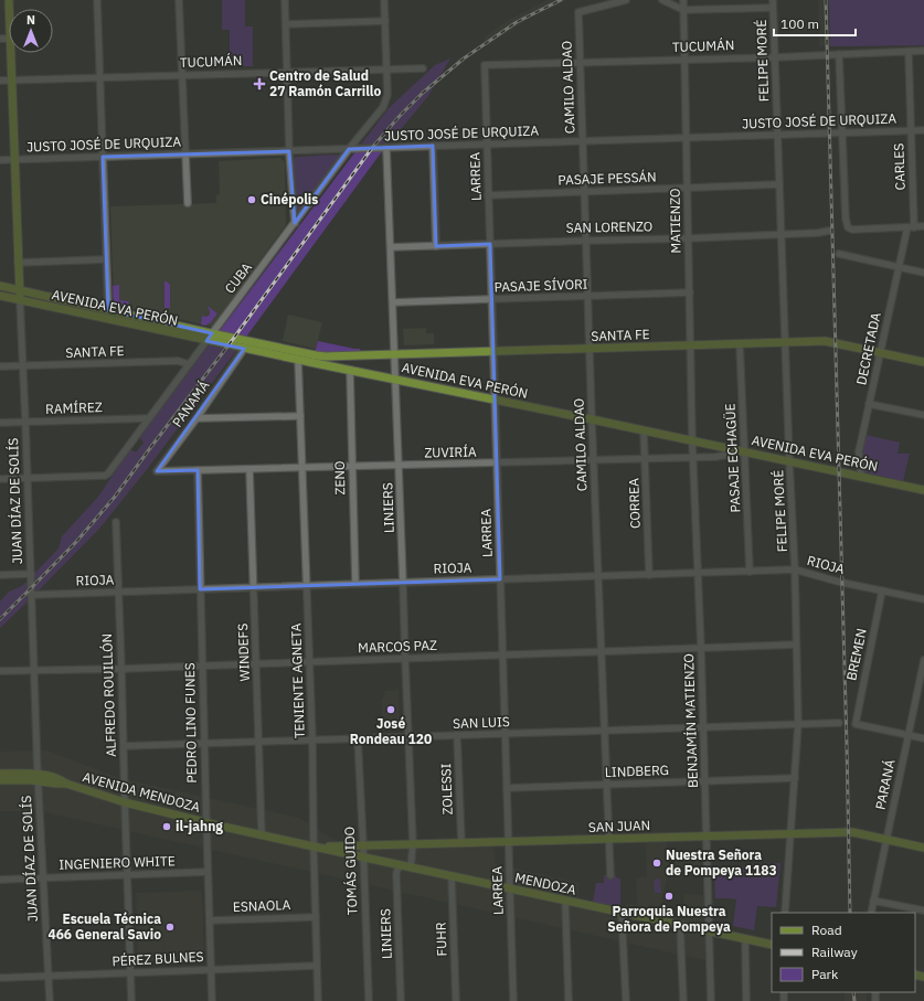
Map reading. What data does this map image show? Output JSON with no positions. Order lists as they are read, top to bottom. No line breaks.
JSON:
{"streets":{"main road":["AVENIDA EVA PERÓN","SANTA FE","JUAN DÍAZ DE SOLÍS","AVENIDA MENDOZA","SAN JUAN","MENDOZA"],"street":["TUCUMÁN","FELIPE MORÉ","CAMILO ALDAO","JUSTO JOSÉ DE URQUIZA","CARLES","LARREA","PASAJE PESSÁN","MATIENZO","SAN LORENZO","CUBA","PASAJE SÍVORI","DECRETADA","PANAMÁ","RAMÍREZ","ZUVIRÍA","PASAJE ECHAGÜE","ZENO","CORREA","LINIERS","RIOJA","MARCOS PAZ","WINDEFS","BREMEN","TENIENTE AGNETA","ALFREDO ROUILLÓN","BENJAMÍN MATIENZO","PEDRO LINO FUNES","SAN LUIS","LINDBERG","PARANÁ","ZOLESSI","INGENIERO WHITE","TOMÁS GUIDO","ESNAOLA","FUHR","PÉREZ BULNES"]},"crossings":[["TUCUMÁN","FELIPE MORÉ"],["TUCUMÁN","CAMILO ALDAO"],["TUCUMÁN","CARLES"],["TUCUMÁN","LARREA"],["TUCUMÁN","MATIENZO"],["TUCUMÁN","CUBA"],["TUCUMÁN","JUAN DÍAZ DE SOLÍS"],["FELIPE MORÉ","JUSTO JOSÉ DE URQUIZA"],["FELIPE MORÉ","PASAJE PESSÁN"],["FELIPE MORÉ","SAN LORENZO"],["FELIPE MORÉ","AVENIDA EVA PERÓN"],["FELIPE MORÉ","SANTA FE"],["FELIPE MORÉ","RIOJA"],["FELIPE MORÉ","MARCOS PAZ"],["FELIPE MORÉ","SAN LUIS"],["FELIPE MORÉ","LINDBERG"],["FELIPE MORÉ","SAN JUAN"],["CAMILO ALDAO","JUSTO JOSÉ DE URQUIZA"],["CAMILO ALDAO","PASAJE PESSÁN"],["CAMILO ALDAO","SAN LORENZO"],["CAMILO ALDAO","PASAJE SÍVORI"],["CAMILO ALDAO","AVENIDA EVA PERÓN"],["CAMILO ALDAO","SANTA FE"],["CAMILO ALDAO","ZUVIRÍA"],["CAMILO ALDAO","RIOJA"],["CAMILO ALDAO","MARCOS PAZ"],["CAMILO ALDAO","SAN LUIS"],["CAMILO ALDAO","LINDBERG"],["CAMILO ALDAO","SAN JUAN"],["JUSTO JOSÉ DE URQUIZA","CARLES"],["JUSTO JOSÉ DE URQUIZA","LARREA"],["JUSTO JOSÉ DE URQUIZA","MATIENZO"],["JUSTO JOSÉ DE URQUIZA","CUBA"],["JUSTO JOSÉ DE URQUIZA","JUAN DÍAZ DE SOLÍS"],["JUSTO JOSÉ DE URQUIZA","LINIERS"],["CARLES","DECRETADA"],["LARREA","PASAJE PESSÁN"],["LARREA","SAN LORENZO"],["LARREA","PASAJE SÍVORI"],["LARREA","AVENIDA EVA PERÓN"],["LARREA","SANTA FE"],["LARREA","ZUVIRÍA"],["LARREA","RIOJA"],["LARREA","MARCOS PAZ"],["LARREA","SAN LUIS"],["LARREA","LINDBERG"],["LARREA","SAN JUAN"],["LARREA","MENDOZA"],["PASAJE PESSÁN","MATIENZO"],["MATIENZO","SAN LORENZO"],["MATIENZO","PASAJE SÍVORI"],["MATIENZO","AVENIDA EVA PERÓN"],["MATIENZO","SANTA FE"],["MATIENZO","BENJAMÍN MATIENZO"],["SAN LORENZO","LINIERS"],["CUBA","AVENIDA EVA PERÓN"],["CUBA","SANTA FE"],["CUBA","RAMÍREZ"],["CUBA","JUAN DÍAZ DE SOLÍS"],["PASAJE SÍVORI","LINIERS"],["AVENIDA EVA PERÓN","SANTA FE"],["AVENIDA EVA PERÓN","DECRETADA"],["AVENIDA EVA PERÓN","PANAMÁ"],["AVENIDA EVA PERÓN","ZUVIRÍA"],["AVENIDA EVA PERÓN","PASAJE ECHAGÜE"],["AVENIDA EVA PERÓN","ZENO"],["AVENIDA EVA PERÓN","JUAN DÍAZ DE SOLÍS"],["AVENIDA EVA PERÓN","CORREA"],["AVENIDA EVA PERÓN","LINIERS"],["AVENIDA EVA PERÓN","TENIENTE AGNETA"],["AVENIDA EVA PERÓN","BENJAMÍN MATIENZO"],["SANTA FE","DECRETADA"],["SANTA FE","PASAJE ECHAGÜE"],["SANTA FE","JUAN DÍAZ DE SOLÍS"],["SANTA FE","LINIERS"],["PANAMÁ","ZUVIRÍA"],["RAMÍREZ","JUAN DÍAZ DE SOLÍS"],["ZUVIRÍA","PASAJE ECHAGÜE"],["ZUVIRÍA","ZENO"],["ZUVIRÍA","CORREA"],["ZUVIRÍA","LINIERS"],["ZUVIRÍA","WINDEFS"],["ZUVIRÍA","TENIENTE AGNETA"],["ZUVIRÍA","BENJAMÍN MATIENZO"],["ZUVIRÍA","PEDRO LINO FUNES"],["PASAJE ECHAGÜE","RIOJA"],["ZENO","RIOJA"],["JUAN DÍAZ DE SOLÍS","RIOJA"],["JUAN DÍAZ DE SOLÍS","MARCOS PAZ"],["JUAN DÍAZ DE SOLÍS","AVENIDA MENDOZA"],["JUAN DÍAZ DE SOLÍS","INGENIERO WHITE"],["JUAN DÍAZ DE SOLÍS","PÉREZ BULNES"],["CORREA","RIOJA"],["LINIERS","RIOJA"],["LINIERS","MARCOS PAZ"],["LINIERS","SAN LUIS"],["LINIERS","SAN JUAN"],["LINIERS","MENDOZA"],["RIOJA","WINDEFS"],["RIOJA","BREMEN"],["RIOJA","TENIENTE AGNETA"],["RIOJA","ALFREDO ROUILLÓN"],["RIOJA","BENJAMÍN MATIENZO"],["RIOJA","PEDRO LINO FUNES"],["MARCOS PAZ","WINDEFS"],["MARCOS PAZ","TENIENTE AGNETA"],["MARCOS PAZ","ALFREDO ROUILLÓN"],["MARCOS PAZ","BENJAMÍN MATIENZO"],["MARCOS PAZ","PEDRO LINO FUNES"],["WINDEFS","SAN LUIS"],["WINDEFS","AVENIDA MENDOZA"],["BREMEN","PARANÁ"],["TENIENTE AGNETA","SAN LUIS"],["TENIENTE AGNETA","AVENIDA MENDOZA"],["TENIENTE AGNETA","SAN JUAN"],["TENIENTE AGNETA","MENDOZA"],["TENIENTE AGNETA","ESNAOLA"],["TENIENTE AGNETA","PÉREZ BULNES"],["ALFREDO ROUILLÓN","SAN LUIS"],["ALFREDO ROUILLÓN","AVENIDA MENDOZA"],["ALFREDO ROUILLÓN","INGENIERO WHITE"],["ALFREDO ROUILLÓN","PÉREZ BULNES"],["BENJAMÍN MATIENZO","SAN LUIS"],["BENJAMÍN MATIENZO","LINDBERG"],["BENJAMÍN MATIENZO","SAN JUAN"],["BENJAMÍN MATIENZO","MENDOZA"],["PEDRO LINO FUNES","SAN LUIS"],["PEDRO LINO FUNES","AVENIDA MENDOZA"],["PEDRO LINO FUNES","INGENIERO WHITE"],["PEDRO LINO FUNES","ESNAOLA"],["PEDRO LINO FUNES","PÉREZ BULNES"],["SAN LUIS","ZOLESSI"],["SAN LUIS","TOMÁS GUIDO"],["PARANÁ","SAN JUAN"],["ZOLESSI","SAN JUAN"],["AVENIDA MENDOZA","SAN JUAN"],["AVENIDA MENDOZA","MENDOZA"],["SAN JUAN","TOMÁS GUIDO"],["SAN JUAN","MENDOZA"],["TOMÁS GUIDO","MENDOZA"],["MENDOZA","FUHR"]],"places":{"health":["Centro de Salud 27 Ramón Carrillo"],"other":["Cinépolis","José Rondeau 120","il-jahng","Nuestra Señora de Pompeya 1183","Parroquia Nuestra Señora de Pompeya","Escuela Técnica 466 General Savio"]},"legend":["Road","Railway","Park"],"scale_bar":"100 m","north":"top"}
